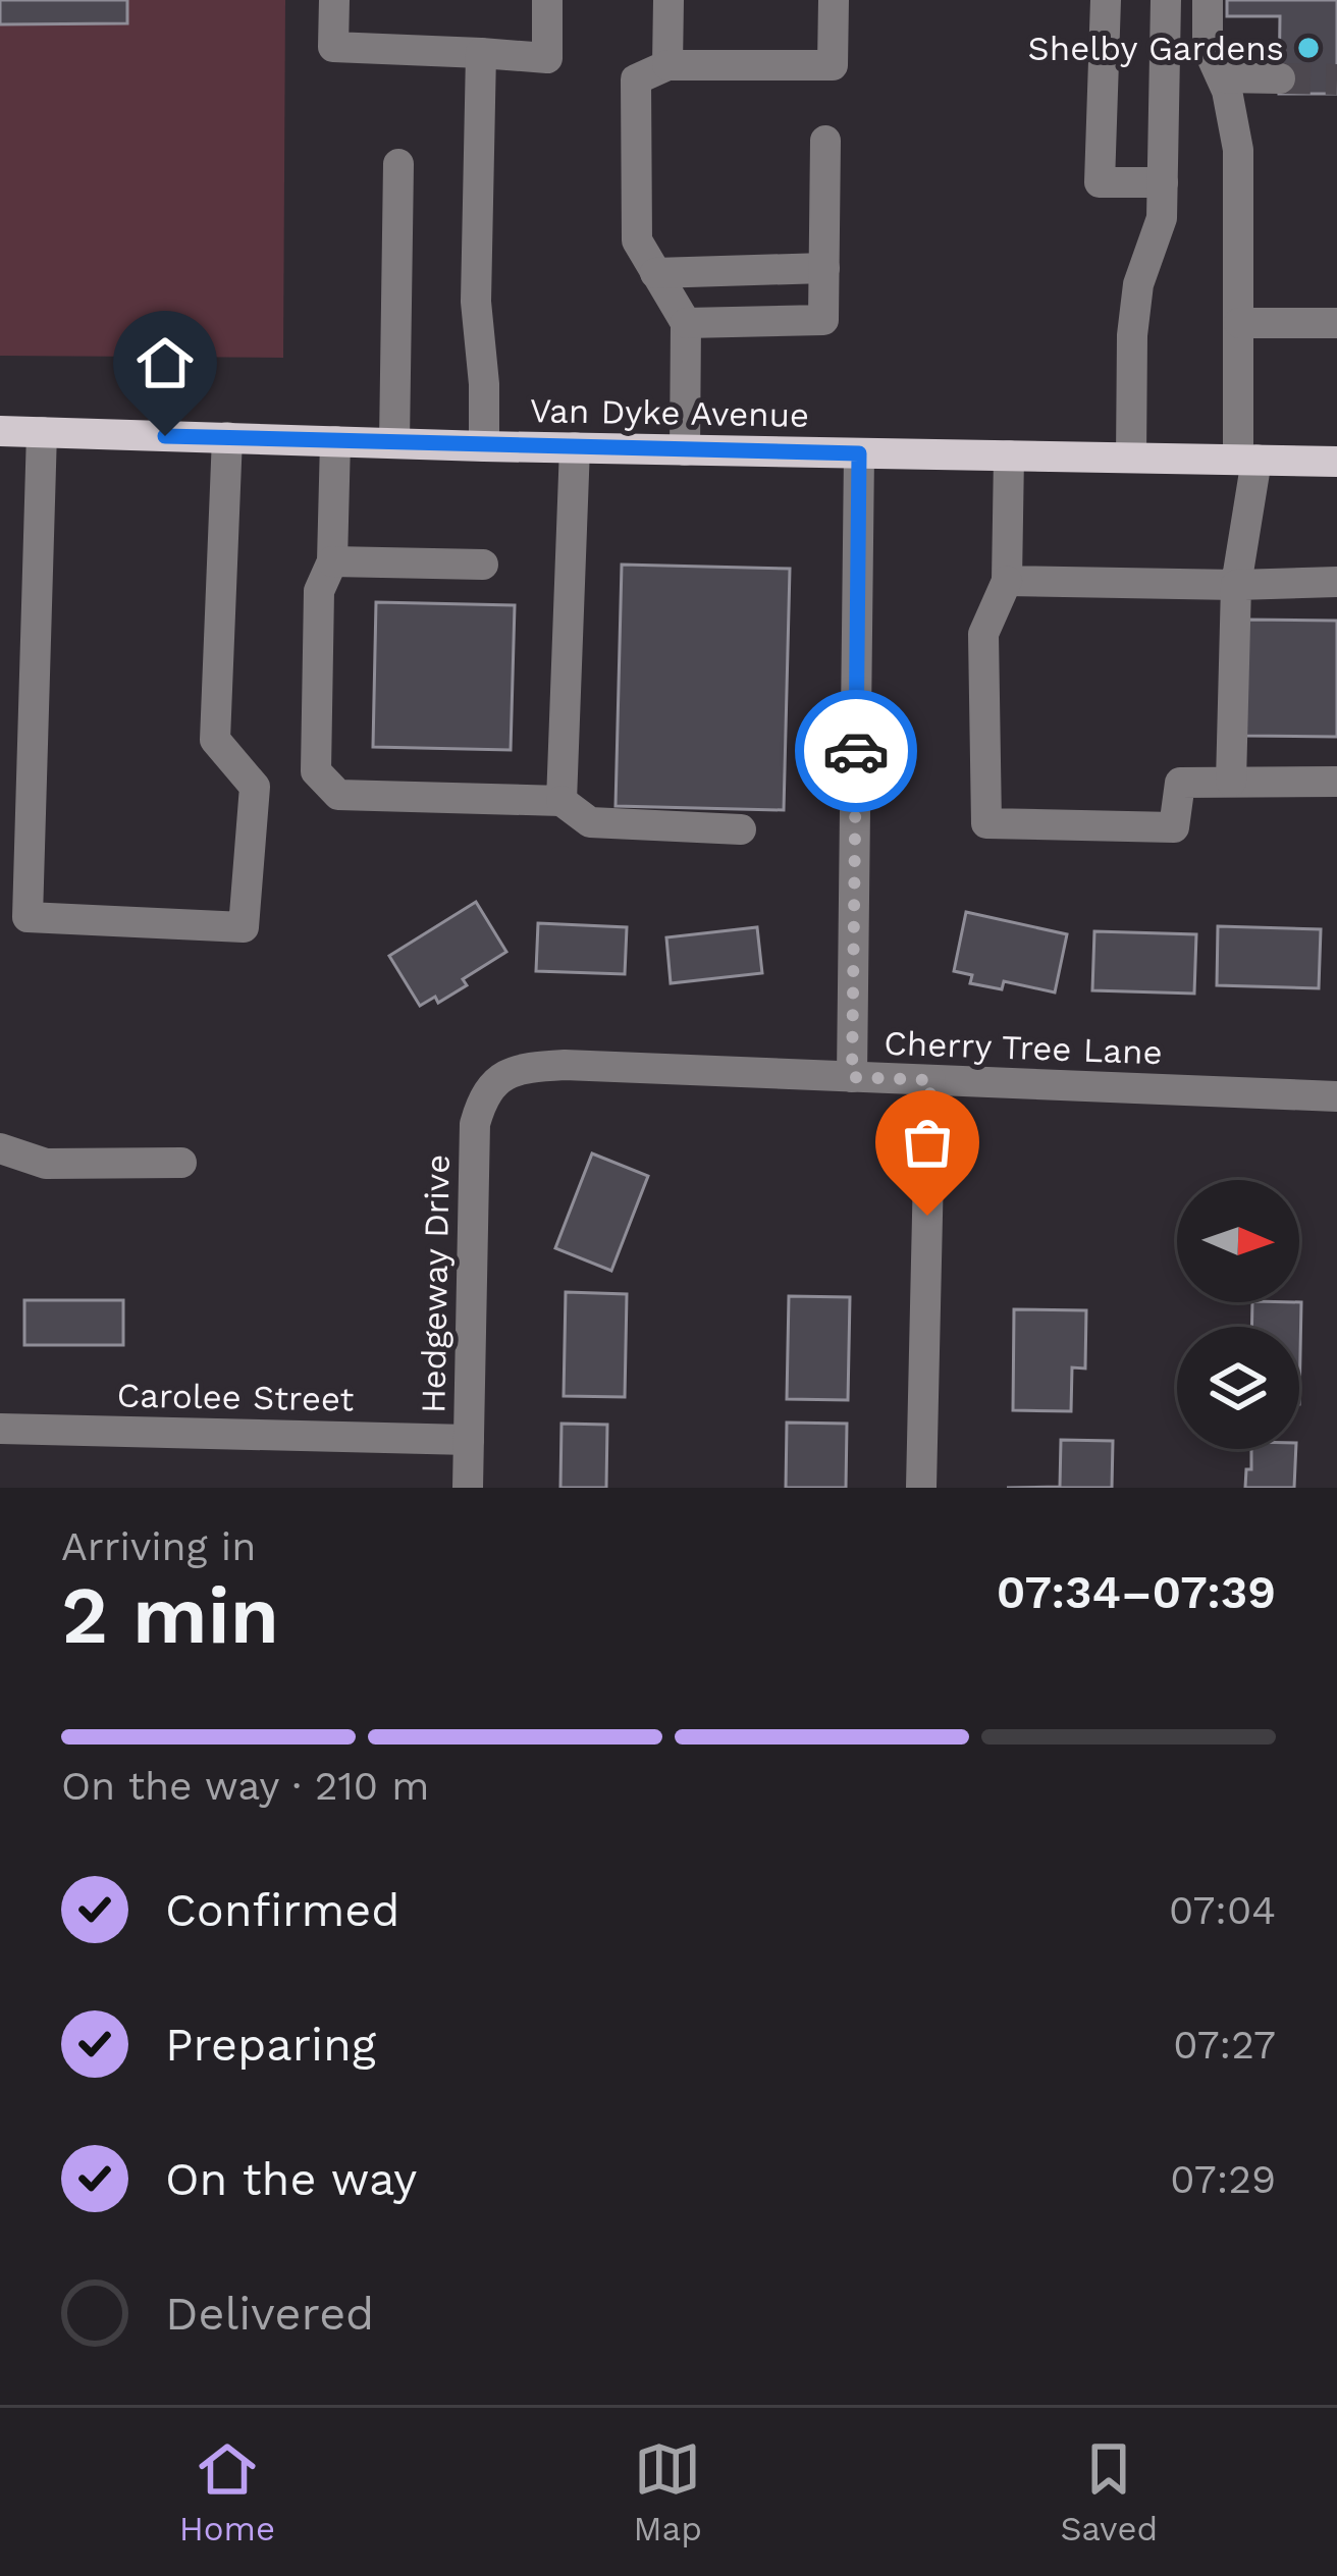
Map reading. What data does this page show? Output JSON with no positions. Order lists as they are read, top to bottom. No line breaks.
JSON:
{"streets":{"main road":["Van Dyke Avenue"],"street":["Cherry Tree Lane","Hedgeway Drive","Carolee Street"]},"crossings":[["Cherry Tree Lane","Hedgeway Drive"],["Hedgeway Drive","Carolee Street"]],"places":["Shelby Gardens"],"north":"right","page":{"heading":["2 min","Arriving in","07:34–07:39"],"bar":"On the way · 210 m","list":[["Confirmed","07:04"],["Preparing","07:27"],["On the way","07:29"],"Delivered"],"tabs":["Home","Map","Saved"]}}
